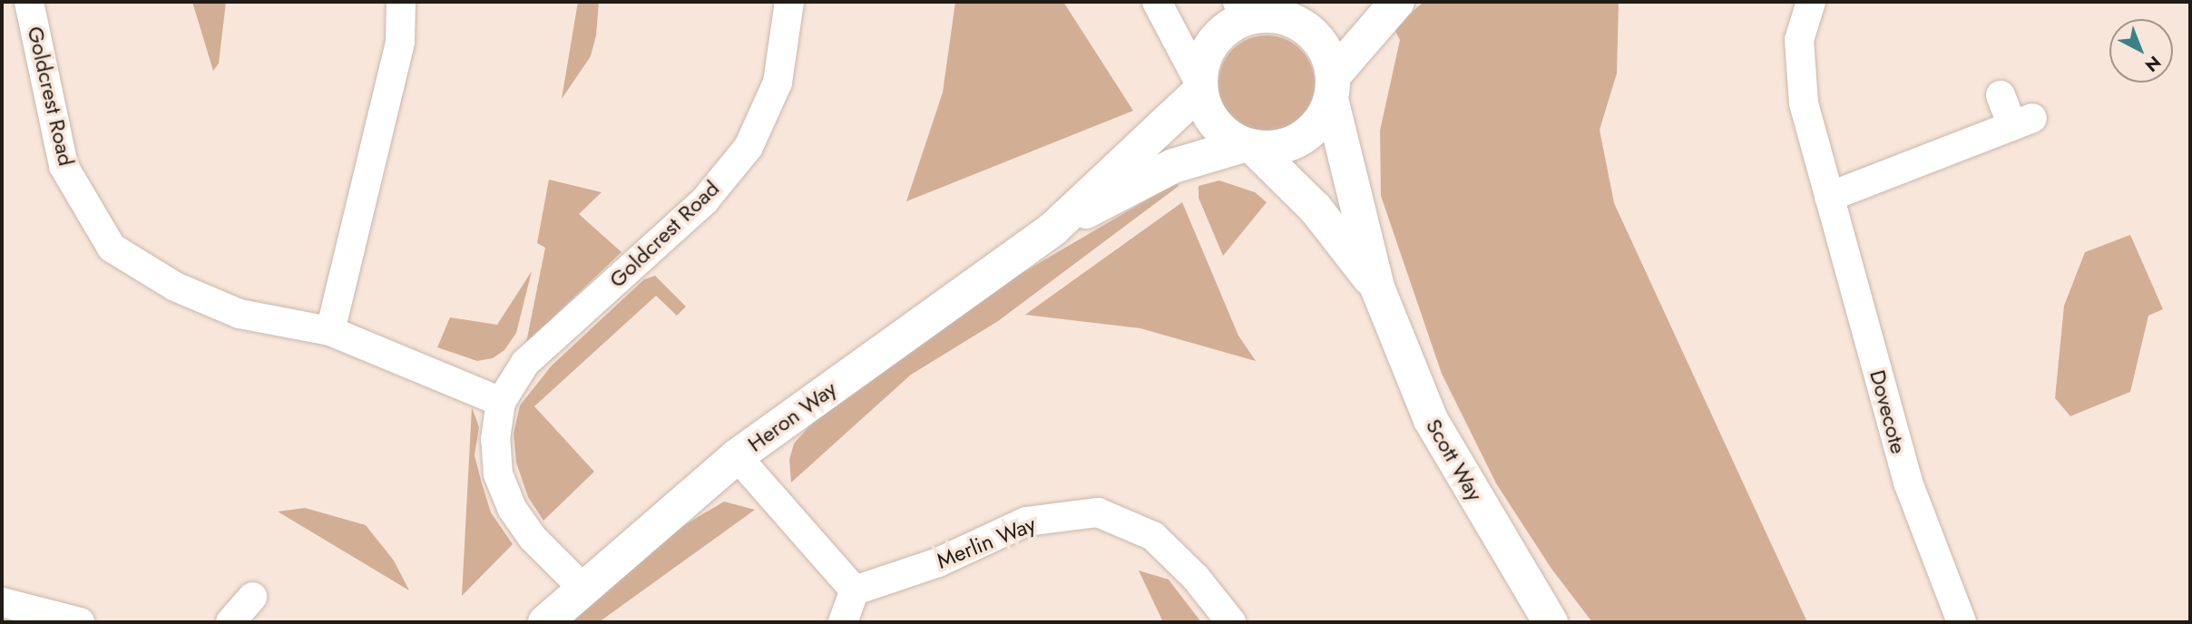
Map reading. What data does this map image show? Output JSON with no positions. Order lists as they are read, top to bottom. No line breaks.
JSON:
{"streets":{"street":["Goldcrest Road","Dovecote","Heron Way","Scott Way","Merlin Way"]},"crossings":[["Goldcrest Road","Heron Way"],["Heron Way","Scott Way"]],"north":"bottom right"}
